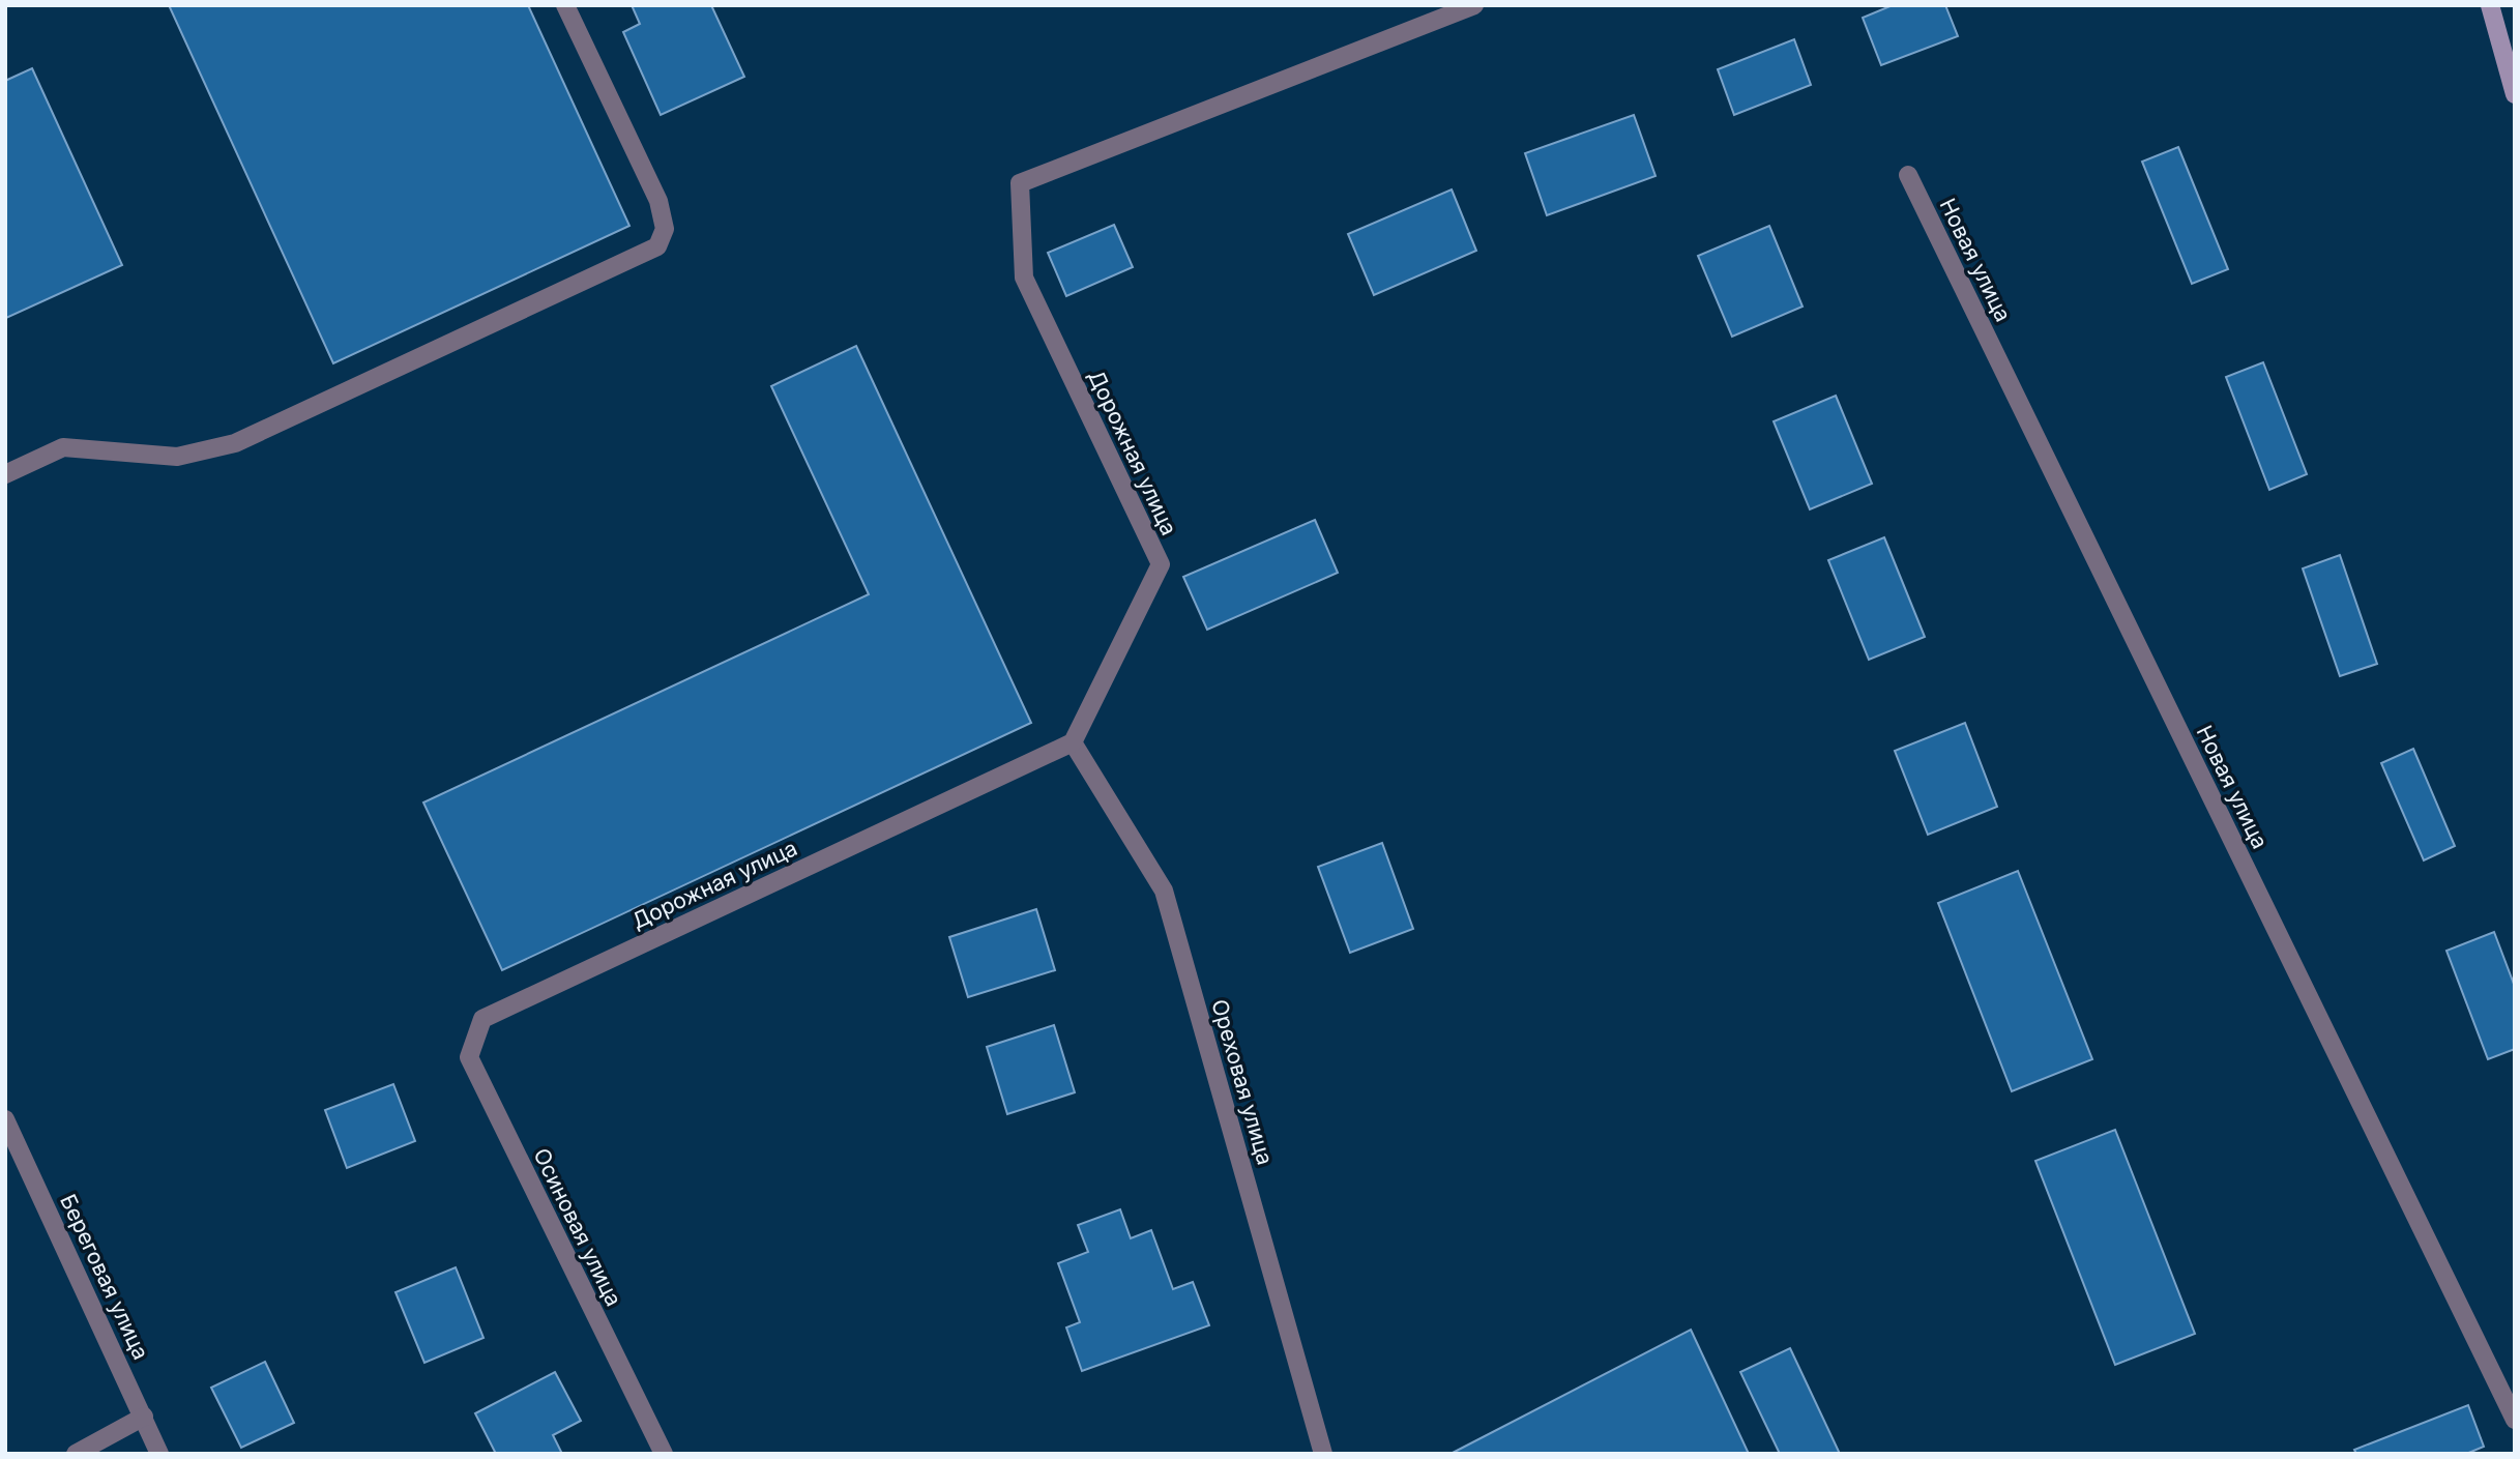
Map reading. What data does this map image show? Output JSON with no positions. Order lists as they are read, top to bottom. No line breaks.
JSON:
{"streets":{"street":["Новая улица","Дорожная улица","Ореховая улица","Осиновая улица","Береговая улица"]},"crossings":[["Дорожная улица","Ореховая улица"],["Дорожная улица","Осиновая улица"]]}
